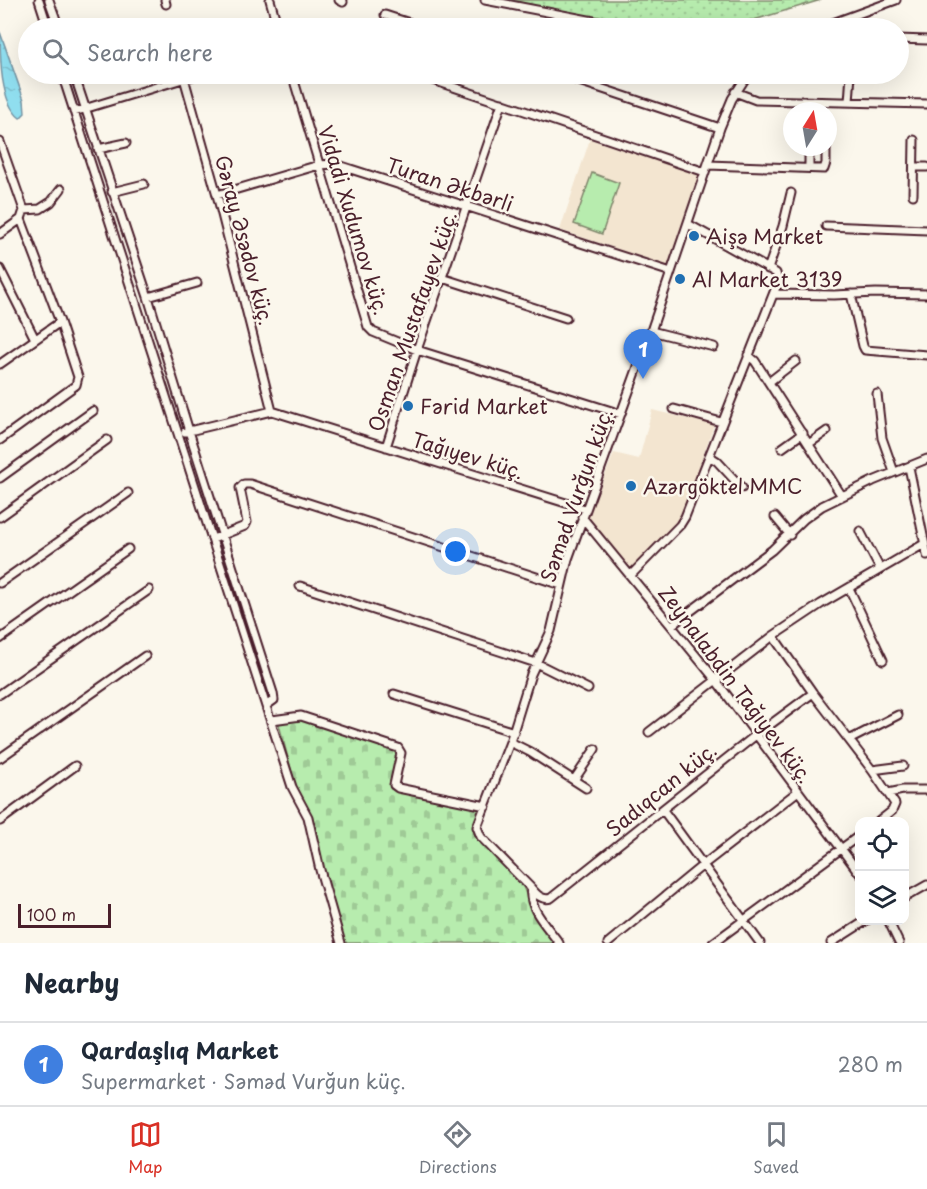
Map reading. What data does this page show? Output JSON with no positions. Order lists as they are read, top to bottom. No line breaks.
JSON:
{"streets":{"street":["Turan Əkbərli","Vidadi Xudumov küç.","Gəray Əsədov küç.","Osman Mustafayev küç.","Tağıyev küç.","Səməd Vurğun küç.","Zeynalabdin Tağıyev küç.","Sadıqcan küç."]},"crossings":[["Turan Əkbərli","Vidadi Xudumov küç."],["Turan Əkbərli","Gəray Əsədov küç."],["Turan Əkbərli","Osman Mustafayev küç."],["Turan Əkbərli","Səməd Vurğun küç."],["Vidadi Xudumov küç.","Osman Mustafayev küç."],["Vidadi Xudumov küç.","Səməd Vurğun küç."],["Gəray Əsədov küç.","Tağıyev küç."],["Osman Mustafayev küç.","Tağıyev küç."],["Tağıyev küç.","Səməd Vurğun küç."],["Tağıyev küç.","Zeynalabdin Tağıyev küç."],["Səməd Vurğun küç.","Zeynalabdin Tağıyev küç."],["Səməd Vurğun küç.","Sadıqcan küç."],["Zeynalabdin Tağıyev küç.","Sadıqcan küç."]],"places":["Aişə Market","Al Market 3139","Fərid Market","Azərgöktel MMC"],"scale_bar":"100 m","north":"top","page":{"search":"Search here","pins":"1","scale":"100 m","heading":"Nearby","list":[{"mark":"1","name":"Qardaşlıq Market","note":"Supermarket · Səməd Vurğun küç.","value":"280 m"}],"nav":["Map","Directions","Saved"]}}
